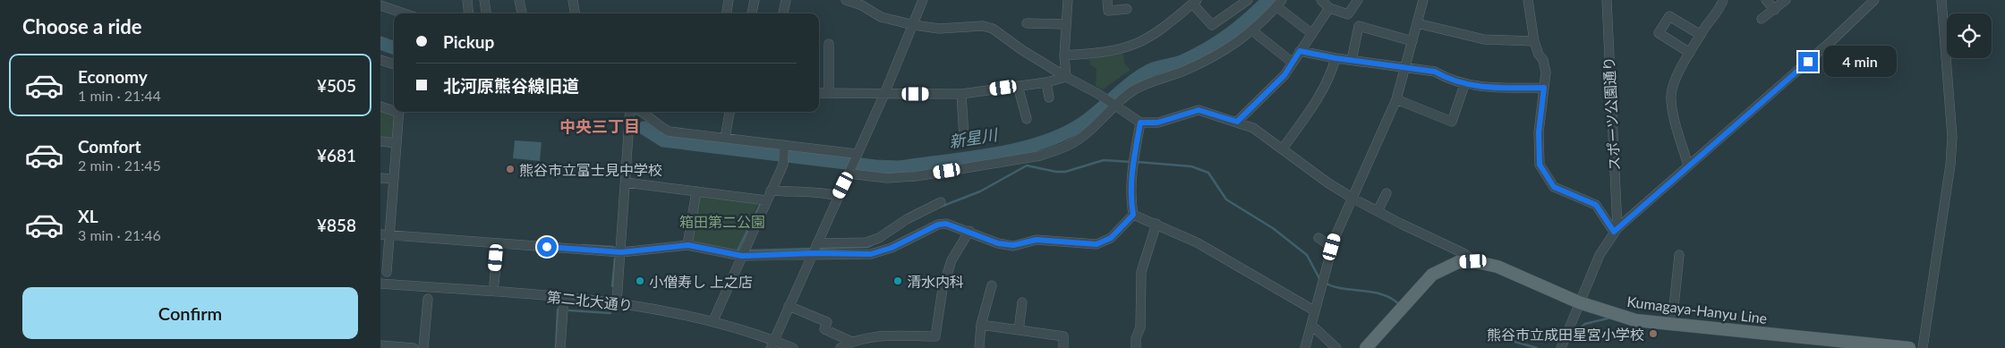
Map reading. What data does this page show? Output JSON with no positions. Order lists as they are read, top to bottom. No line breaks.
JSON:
{"streets":{"main road":["Kumagaya-Hanyu Line"],"street":["スポーツ公園通り","第二北大通り"]},"districts":["中央三丁目"],"water":["新星川"],"parks":["箱田第二公園"],"places":["熊谷市立富士見中学校","小僧寿し 上之店","清水内科","熊谷市立成田星宮小学校"],"page":{"heading":"Choose a ride","banner":["Pickup","北河原熊谷線旧道"],"bubble":"4 min","list":[{"name":"Economy","note":"1 min · 21:44","value":"¥505"},{"name":"Comfort","note":"2 min · 21:45","value":"¥681"},{"name":"XL","note":"3 min · 21:46","value":"¥858"}],"buttons":"Confirm"}}
